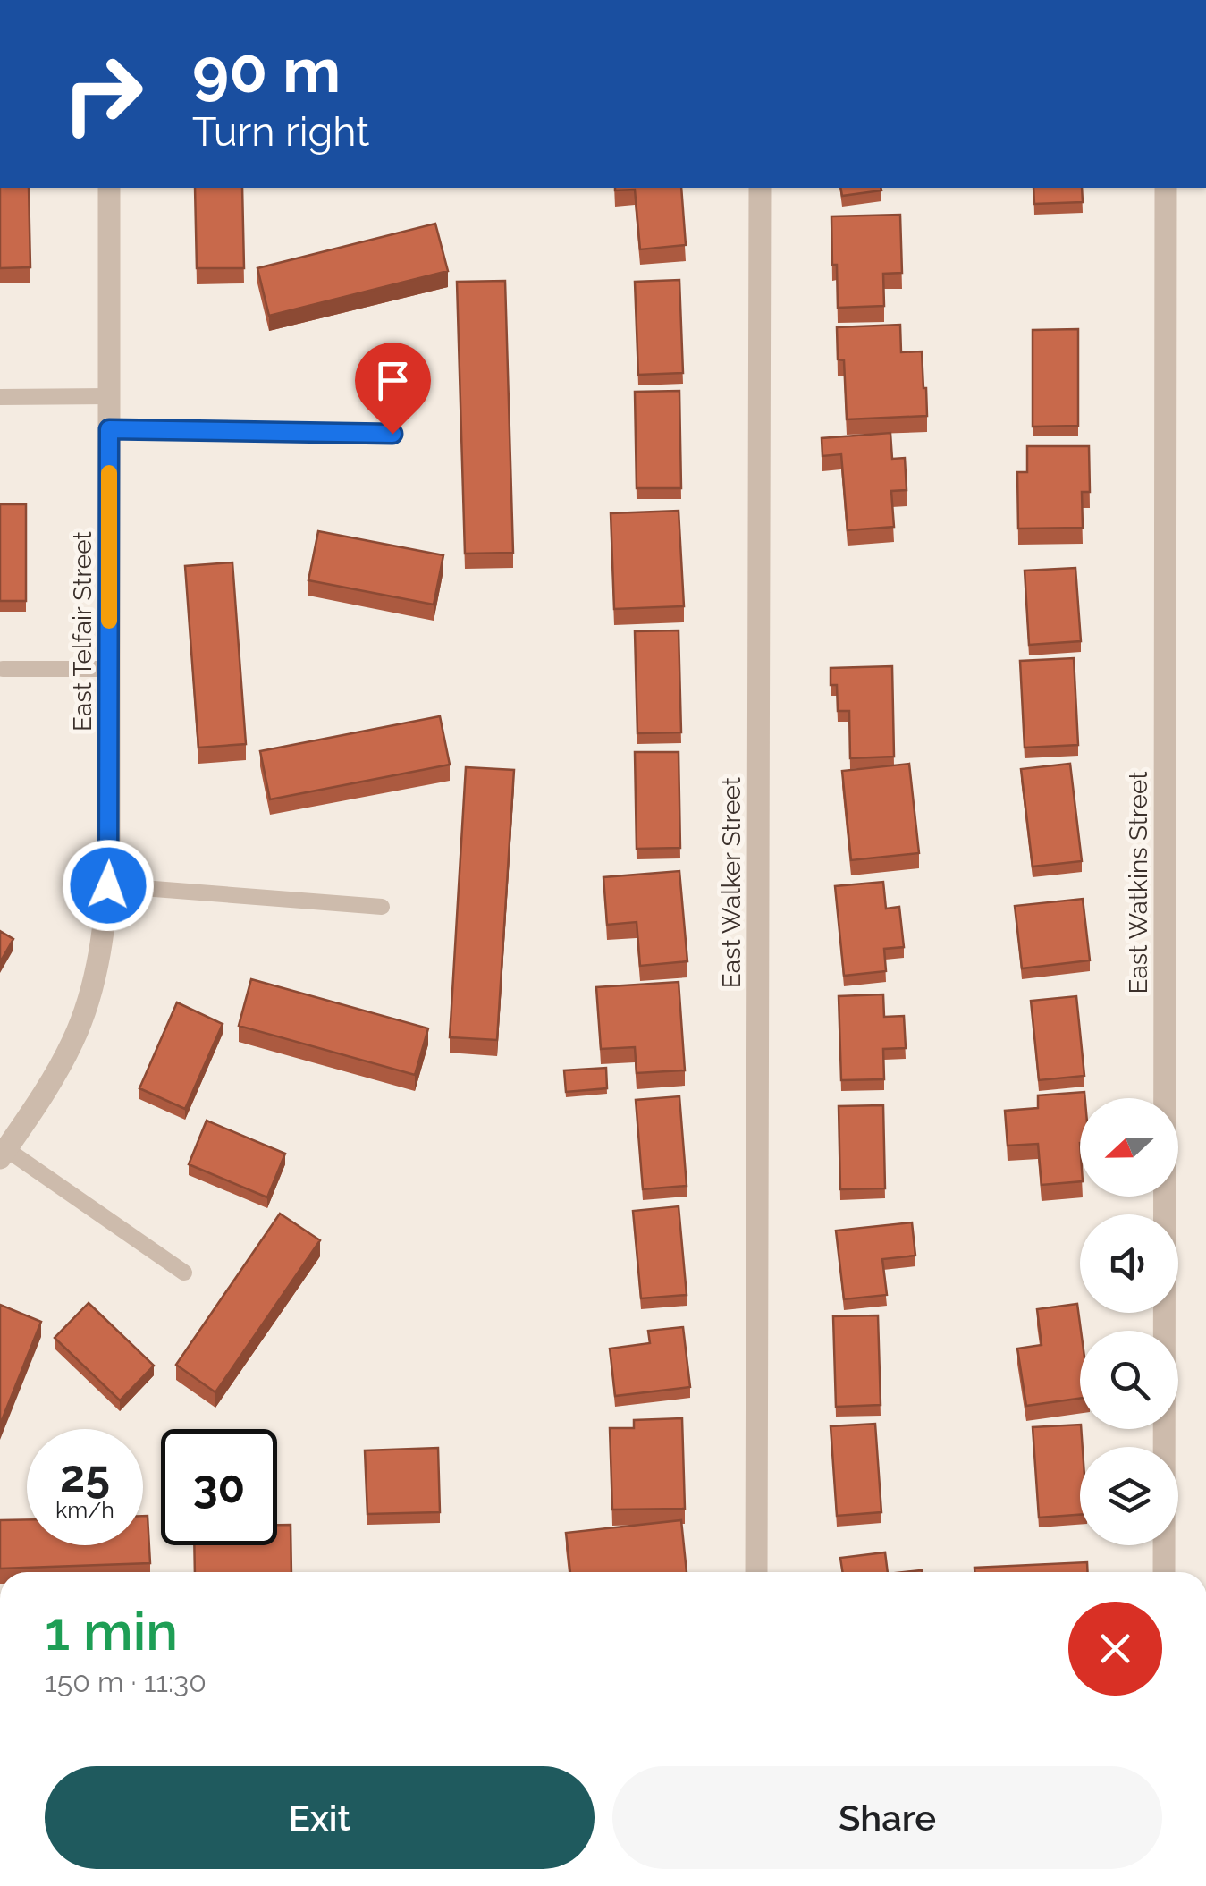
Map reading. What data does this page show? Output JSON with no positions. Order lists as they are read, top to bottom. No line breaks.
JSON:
{"streets":{"street":["East Telfair Street","East Walker Street","East Watkins Street"]},"north":"left","page":{"turn":["90 m","Turn right"],"speed":"25 km/h","limit":"30","heading":["1 min","150 m · 11:30"],"buttons":["Exit","Share"]}}
